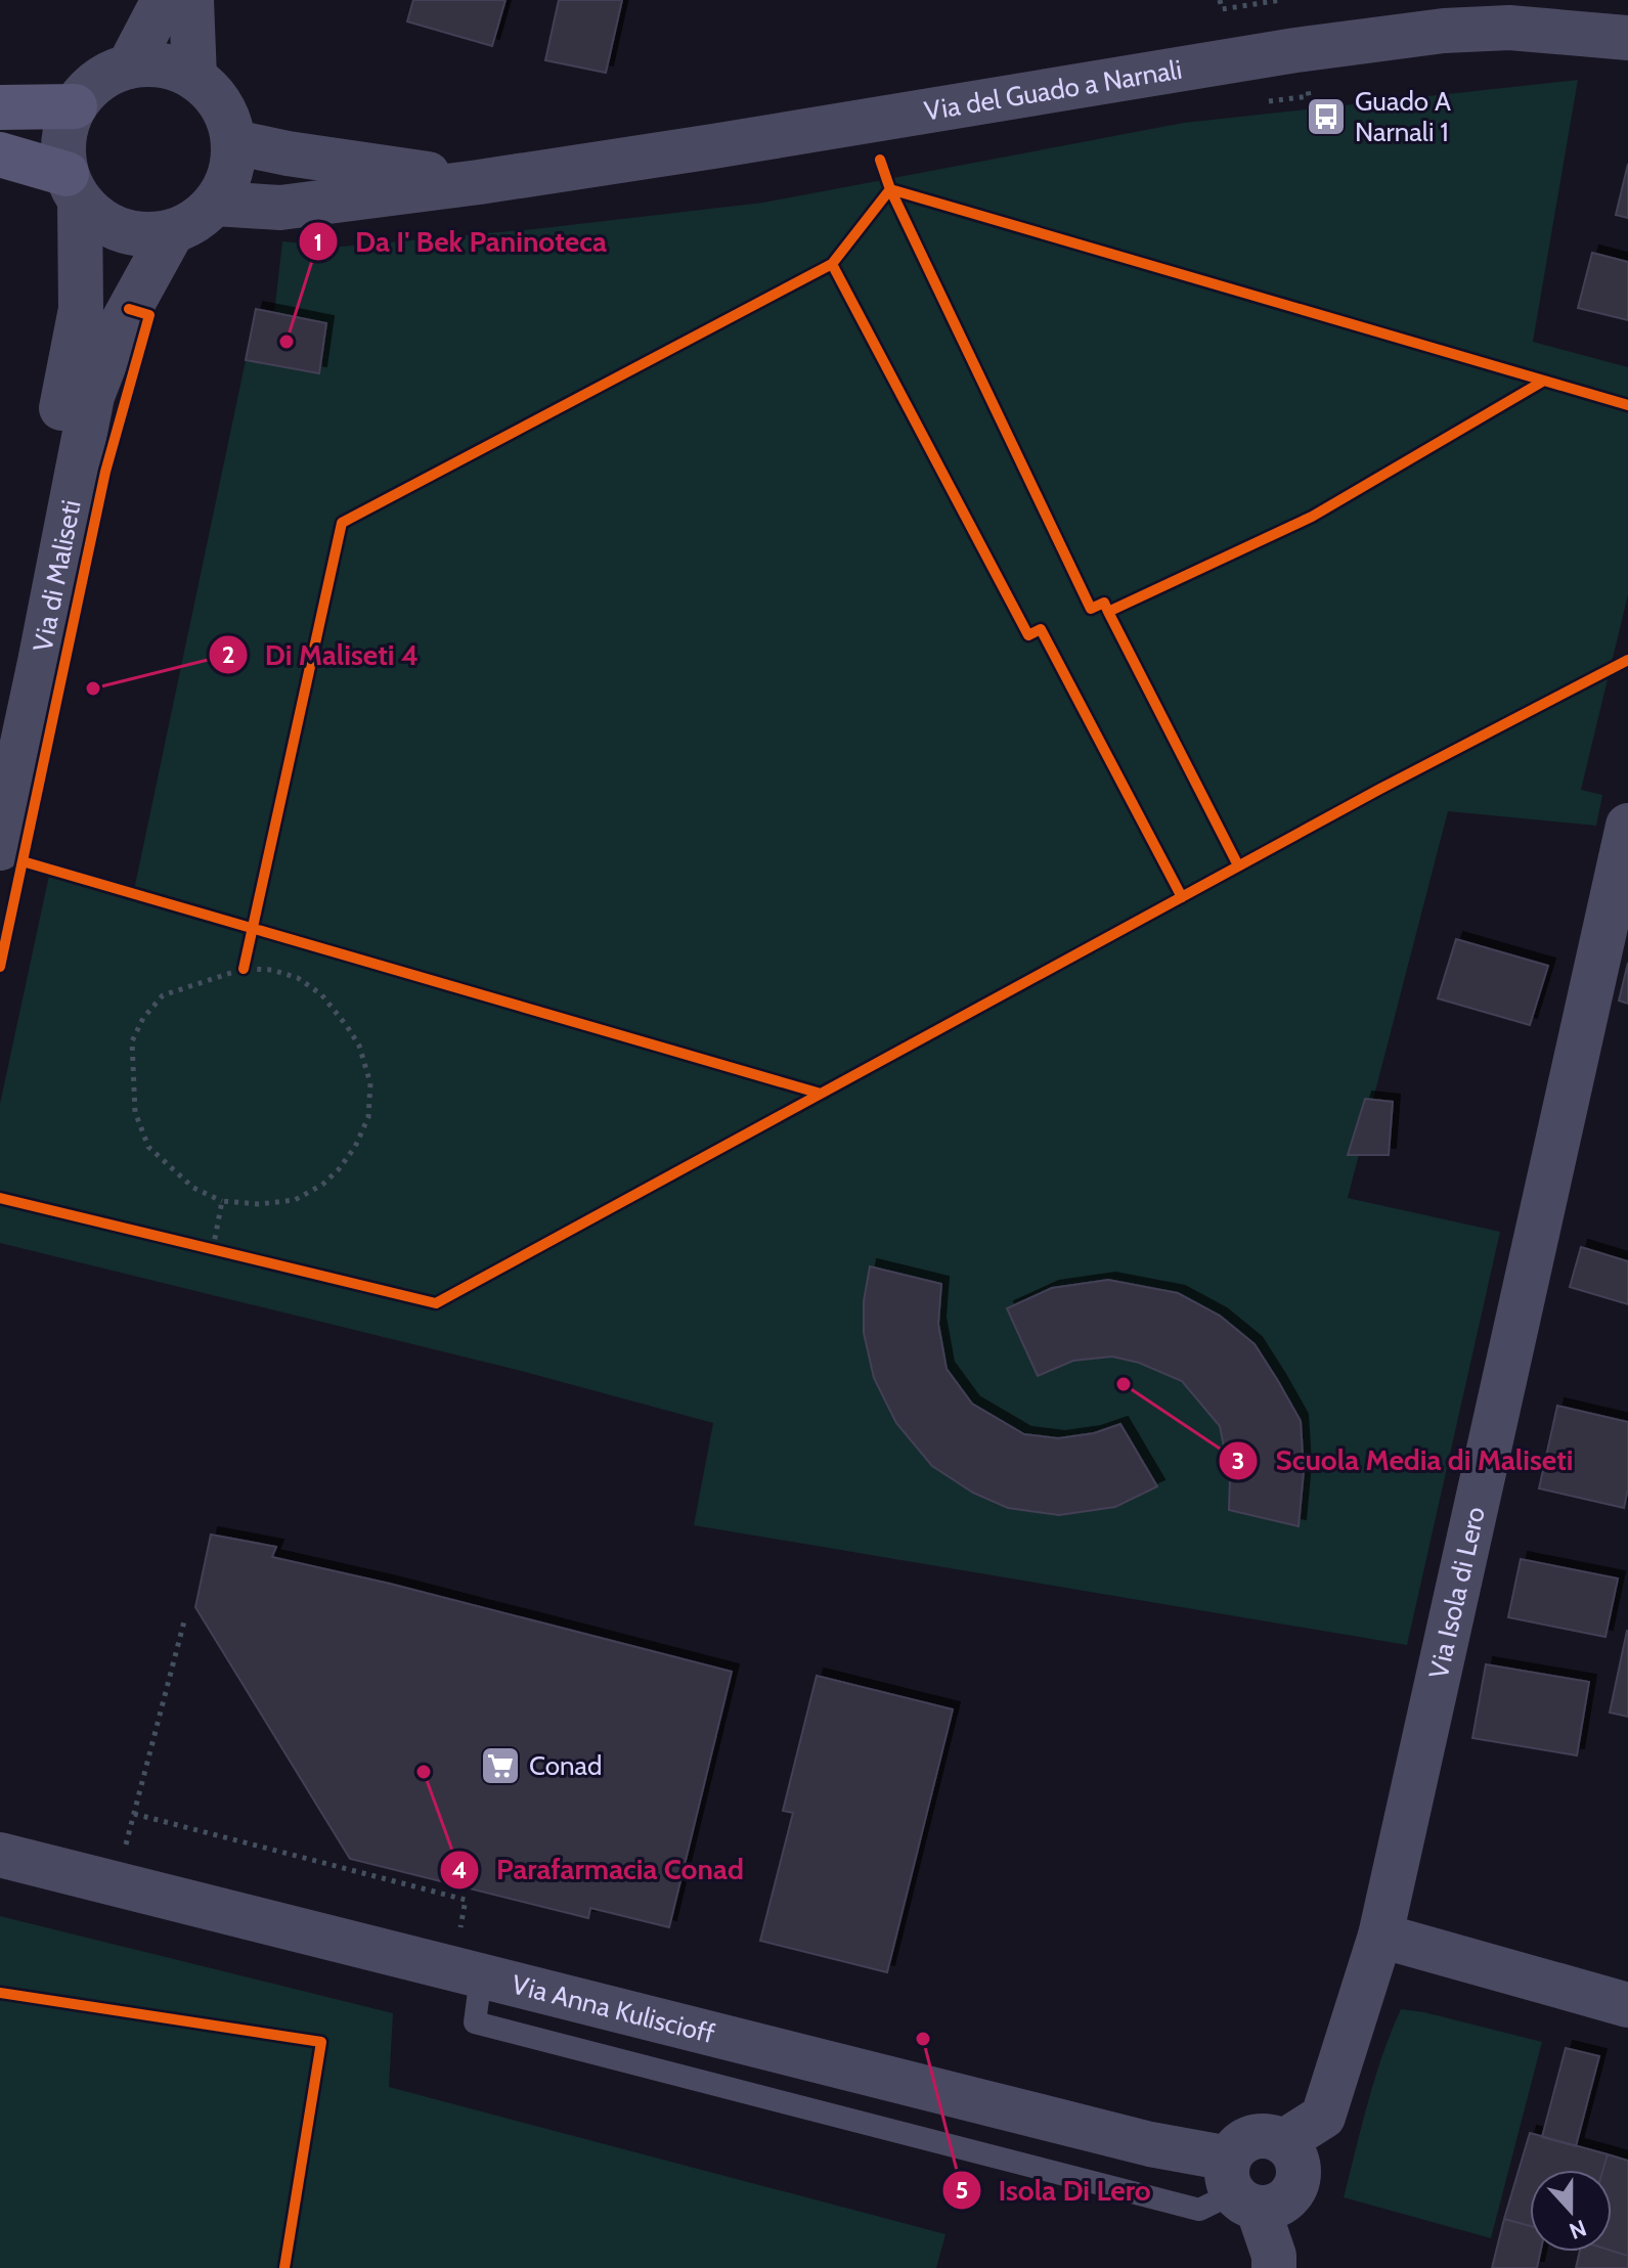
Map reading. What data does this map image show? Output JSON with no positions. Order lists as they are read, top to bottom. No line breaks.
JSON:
{"streets":{"street":["Via del Guado a Narnali","Via di Maliseti","Via Isola di Lero","Via Anna Kuliscioff"]},"crossings":[["Via del Guado a Narnali","Via di Maliseti"],["Via Isola di Lero","Via Anna Kuliscioff"]],"places":{"bus stop":["Guado A Narnali 1"],"other":["Da I' Bek Paninoteca","Di Maliseti 4","Scuola Media di Maliseti","Parafarmacia Conad","Isola Di Lero"],"supermarket":["Conad"]},"north":"bottom"}
